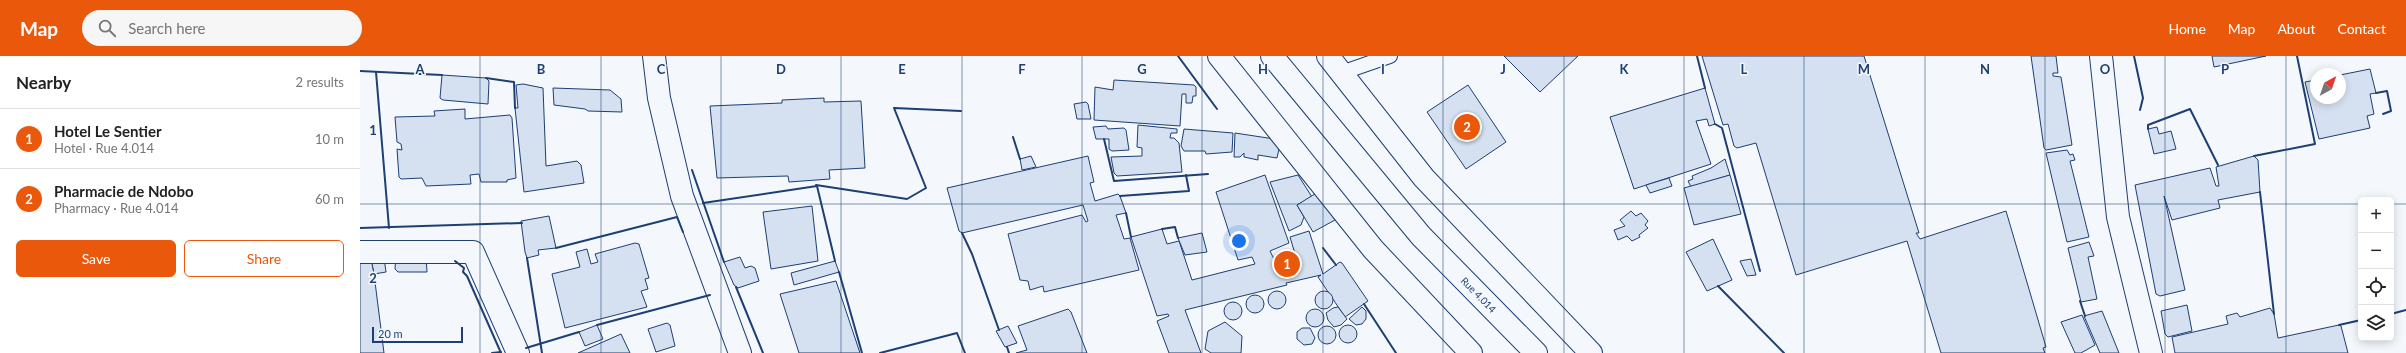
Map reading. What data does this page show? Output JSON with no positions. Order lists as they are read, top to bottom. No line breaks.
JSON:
{"streets":{"main road":["Rue 4.014"]},"scale_bar":"20 m","north":"top right","page":{"header":"Map","search":"Search here","nav":["Home","Map","About","Contact"],"heading":["Nearby","2 results"],"list":[{"mark":"1","name":"Hotel Le Sentier","note":"Hotel · Rue 4.014","value":"10 m"},{"mark":"2","name":"Pharmacie de Ndobo","note":"Pharmacy · Rue 4.014","value":"60 m"}],"pins":["2","1"],"map_buttons":["+","−"],"buttons":["Save","Share"],"scale":"20 m"},"grid":{"columns":["A","B","C","D","E","F","G","H","I","J","K","L","M","N","O","P"],"rows":["1","2"]}}
